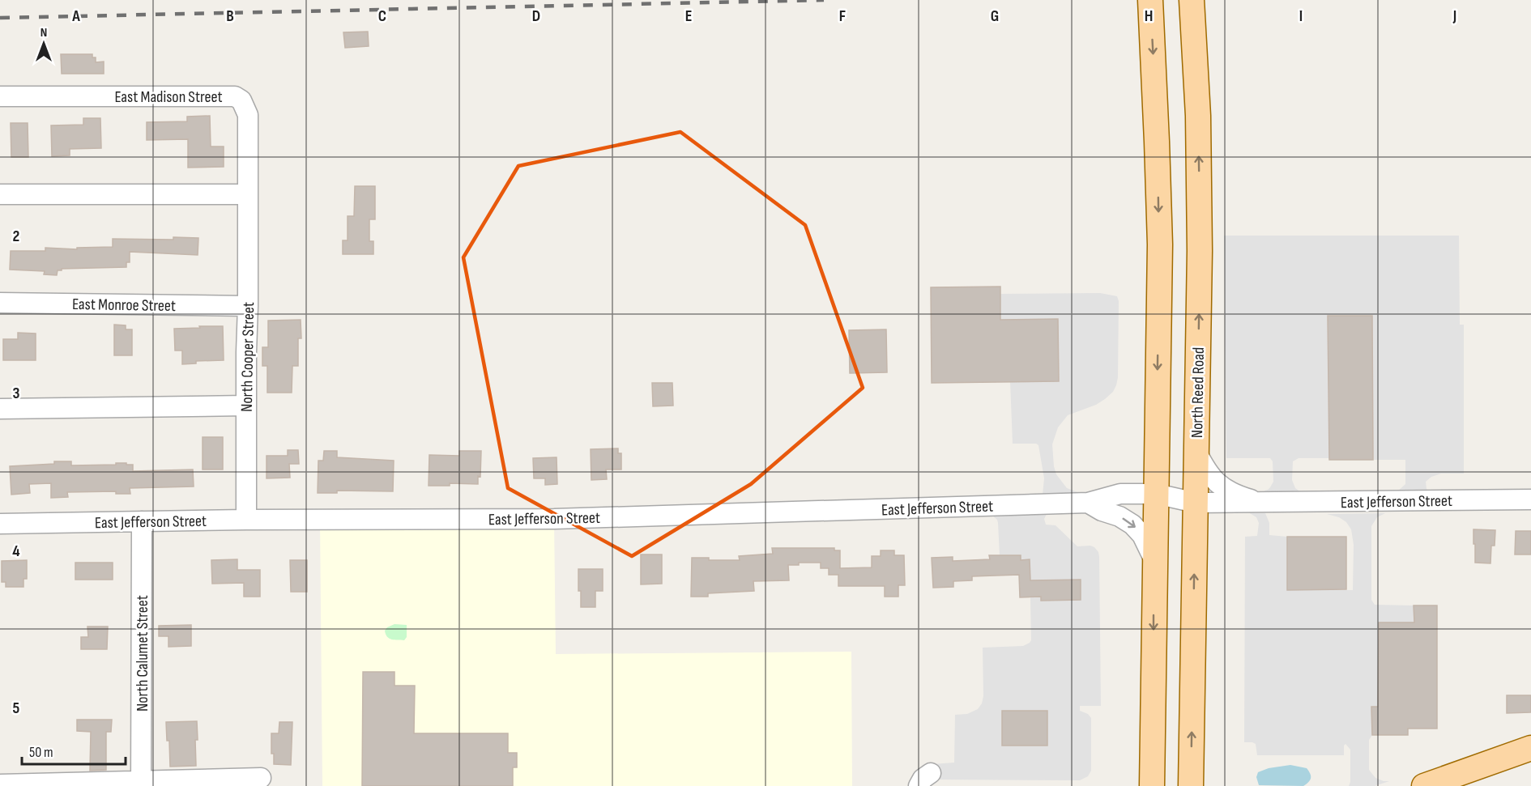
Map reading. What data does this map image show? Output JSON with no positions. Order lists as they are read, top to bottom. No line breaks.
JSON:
{"streets":{"main road":["North Reed Road"],"street":["East Madison Street","East Monroe Street","North Cooper Street","East Jefferson Street","North Calumet Street"]},"crossings":[["East Madison Street","North Cooper Street"],["East Monroe Street","North Cooper Street"],["North Cooper Street","East Jefferson Street"],["North Reed Road","East Jefferson Street"],["East Jefferson Street","North Calumet Street"]],"scale_bar":"50 m","north":"top","grid":{"columns":["A","B","C","D","E","F","G","H","I","J"],"rows":["2","3","4","5"]}}
